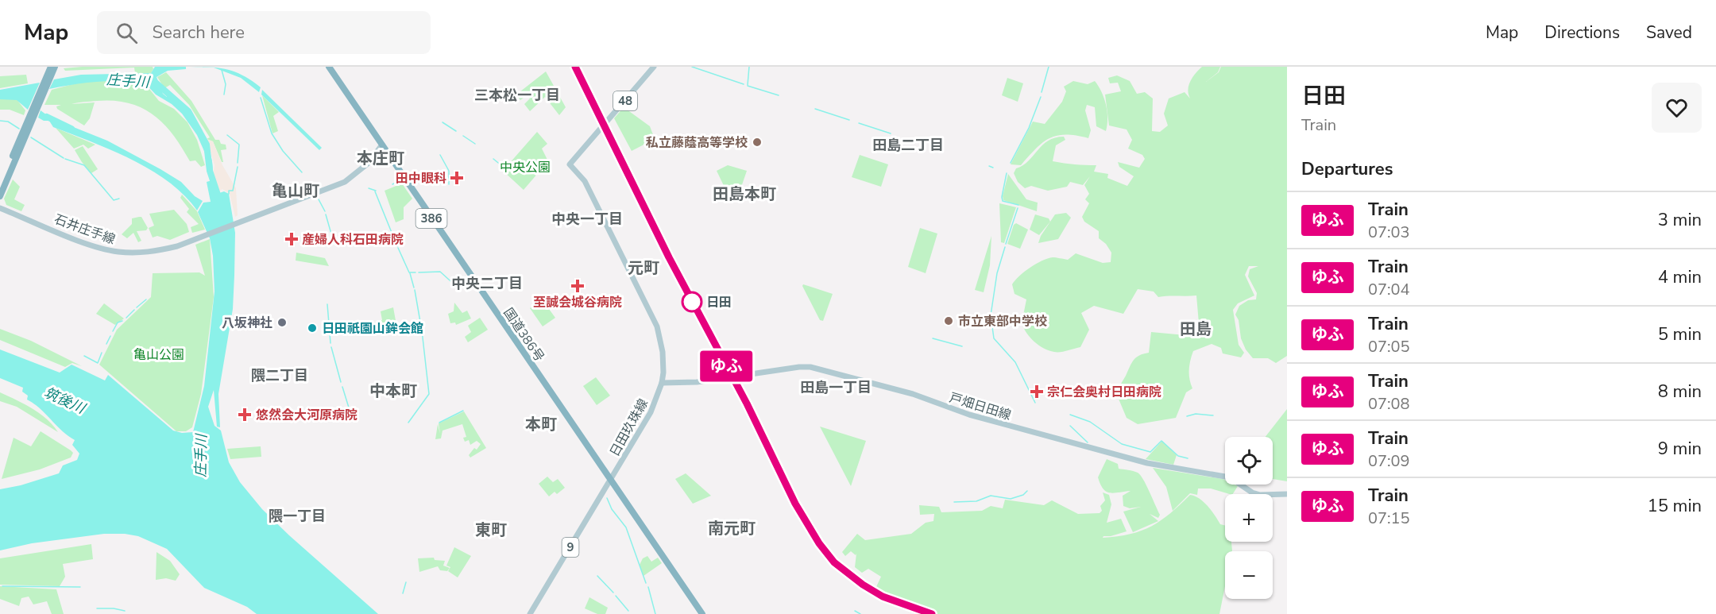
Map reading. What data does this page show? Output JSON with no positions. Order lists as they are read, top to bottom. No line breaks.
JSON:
{"streets":{"highway":["386","国道386号"],"main road":["48","石井庄手線","戸畑日田線","日田玖珠線","9"]},"crossings":[["石井庄手線","国道386号"],["国道386号","日田玖珠線"],["国道386号","9"],["戸畑日田線","日田玖珠線"],["日田玖珠線","9"]],"districts":["三本松一丁目","田島二丁目","本庄町","亀山町","田島本町","中央一丁目","元町","中央二丁目","田島","隈二丁目","田島一丁目","中本町","本町","隈一丁目","南元町","東町"],"water":["庄手川","筑後川"],"parks":["中央公園","亀山公園"],"places":{"other":["私立藤蔭高等学校","日田","市立東部中学校","八坂神社","日田祇園山鉾会館"],"health":["田中眼科","産婦人科石田病院","至誠会城谷病院","宗仁会奥村日田病院","悠然会大河原病院"]},"page":{"header":"Map","search":"Search here","nav":["Map","Directions","Saved"],"on_map":"ゆふ","heading":[["日田","Train"],"Departures"],"list":[{"mark":"ゆふ","name":"Train","note":"07:03","value":"3 min"},{"mark":"ゆふ","name":"Train","note":"07:04","value":"4 min"},{"mark":"ゆふ","name":"Train","note":"07:05","value":"5 min"},{"mark":"ゆふ","name":"Train","note":"07:08","value":"8 min"},{"mark":"ゆふ","name":"Train","note":"07:09","value":"9 min"},{"mark":"ゆふ","name":"Train","note":"07:15","value":"15 min"}],"map_buttons":["+","−"]}}
